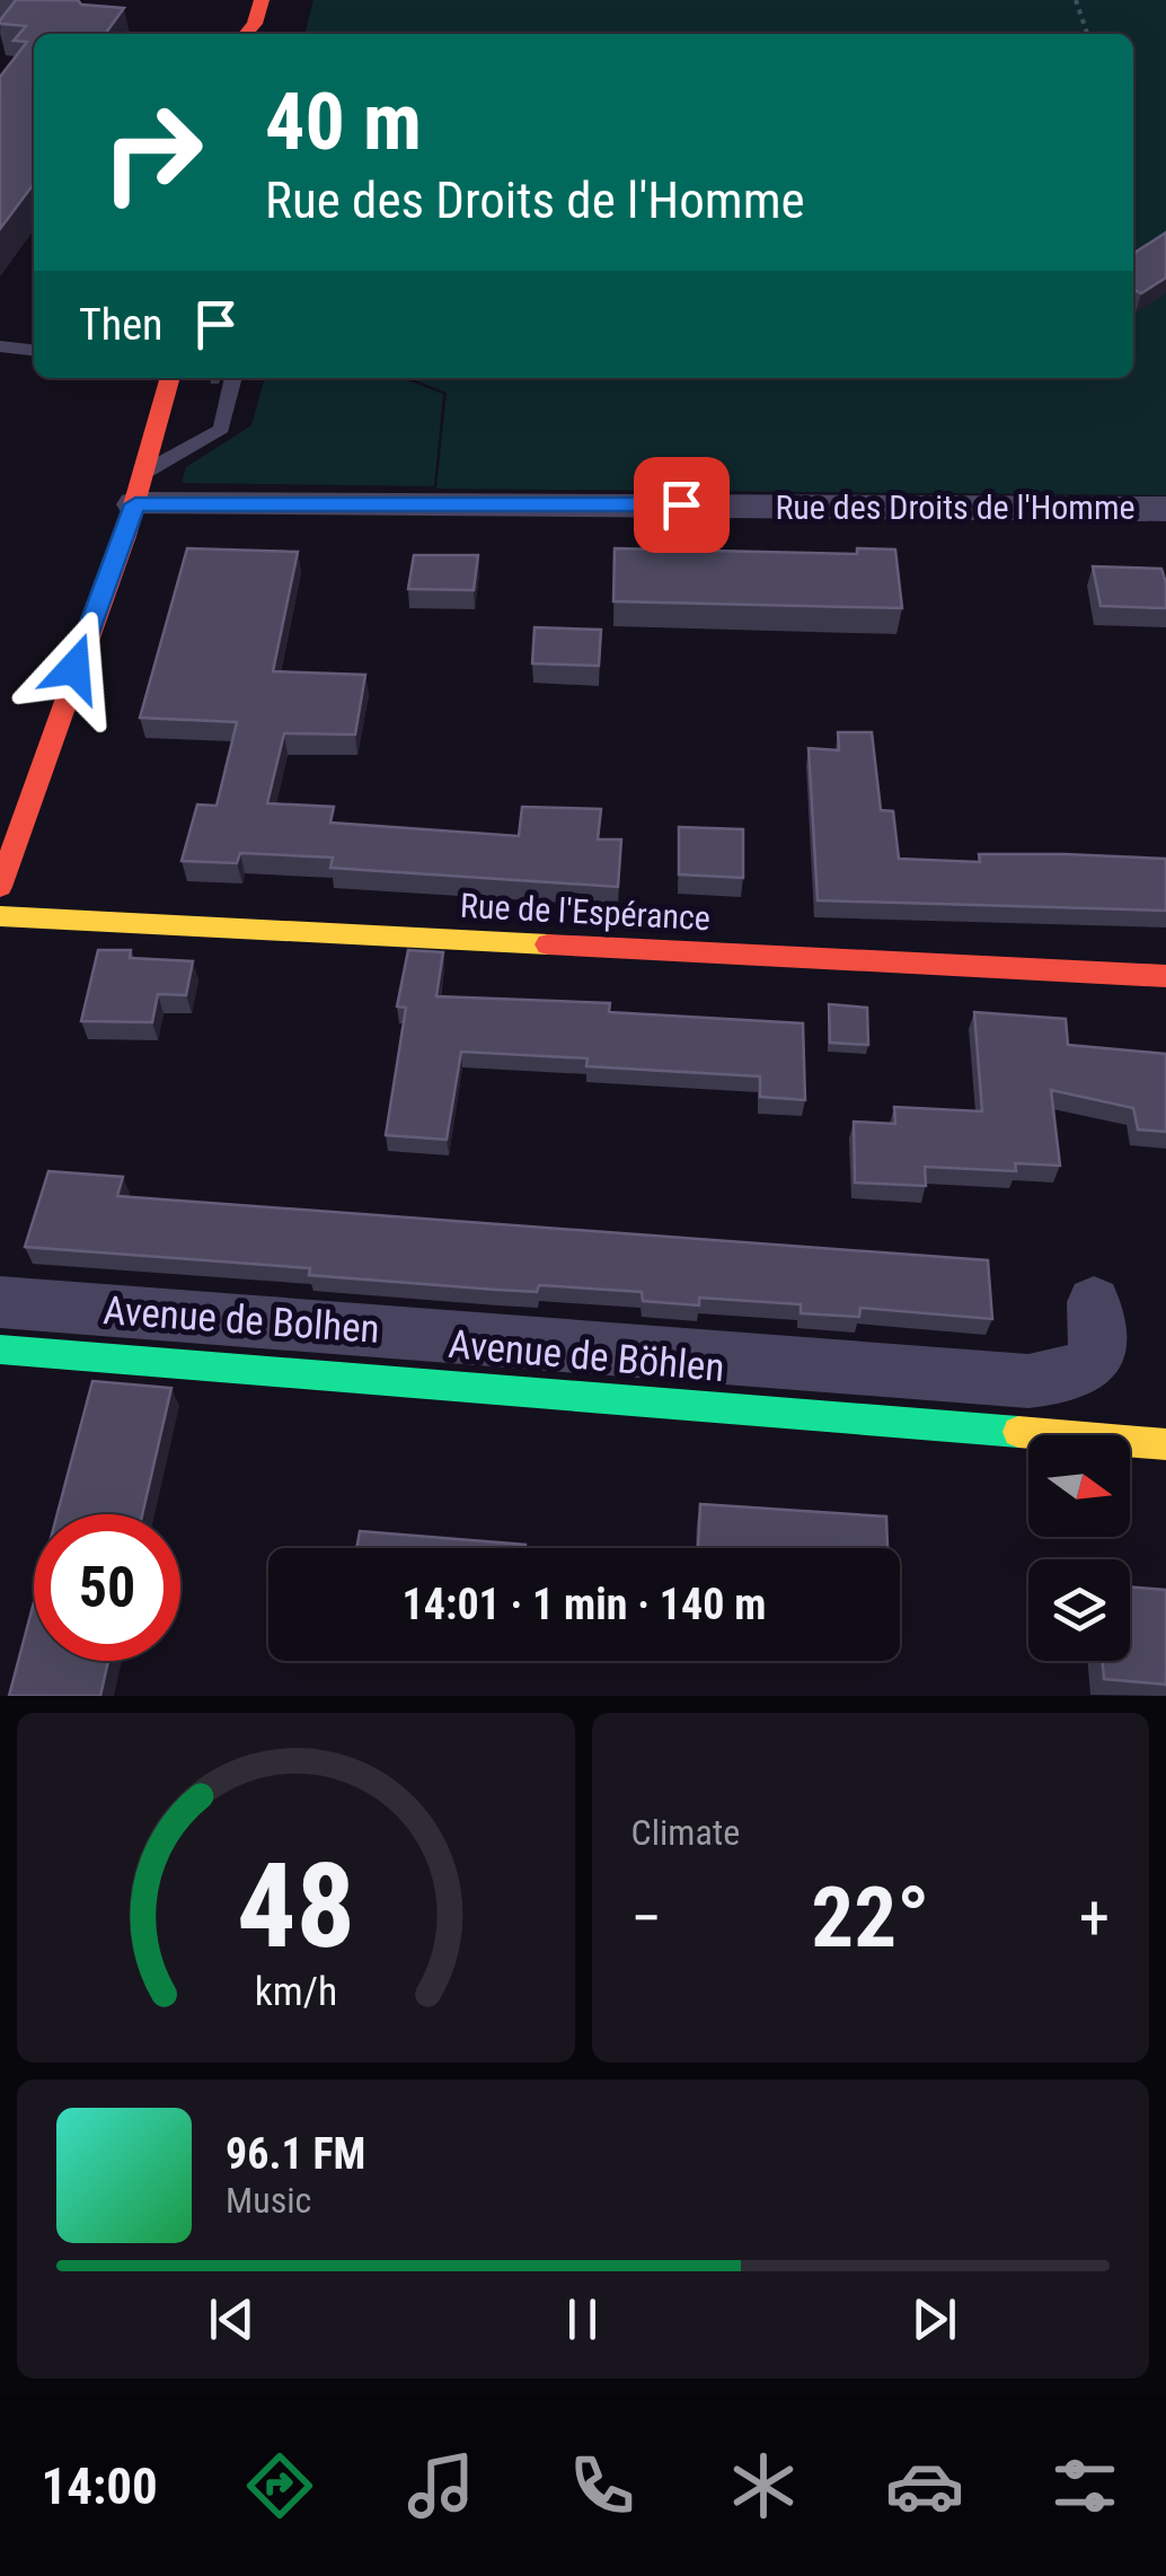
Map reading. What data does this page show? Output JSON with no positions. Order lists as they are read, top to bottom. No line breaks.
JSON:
{"streets":{"street":["Rue des Droits de l'Homme","Rue de l'Espérance","Avenue de Bolhen","Avenue de Böhlen"]},"north":"right","page":{"turn":["40 m","Rue des Droits de l'Homme"],"then":"Then","limit":"50","trip":"14:01 · 1 min · 140 m","tile":"Climate","heat":["−","22°","+"],"song":["96.1 FM","Music"],"tabs":"14:00","gauge":["48","km/h"]}}
